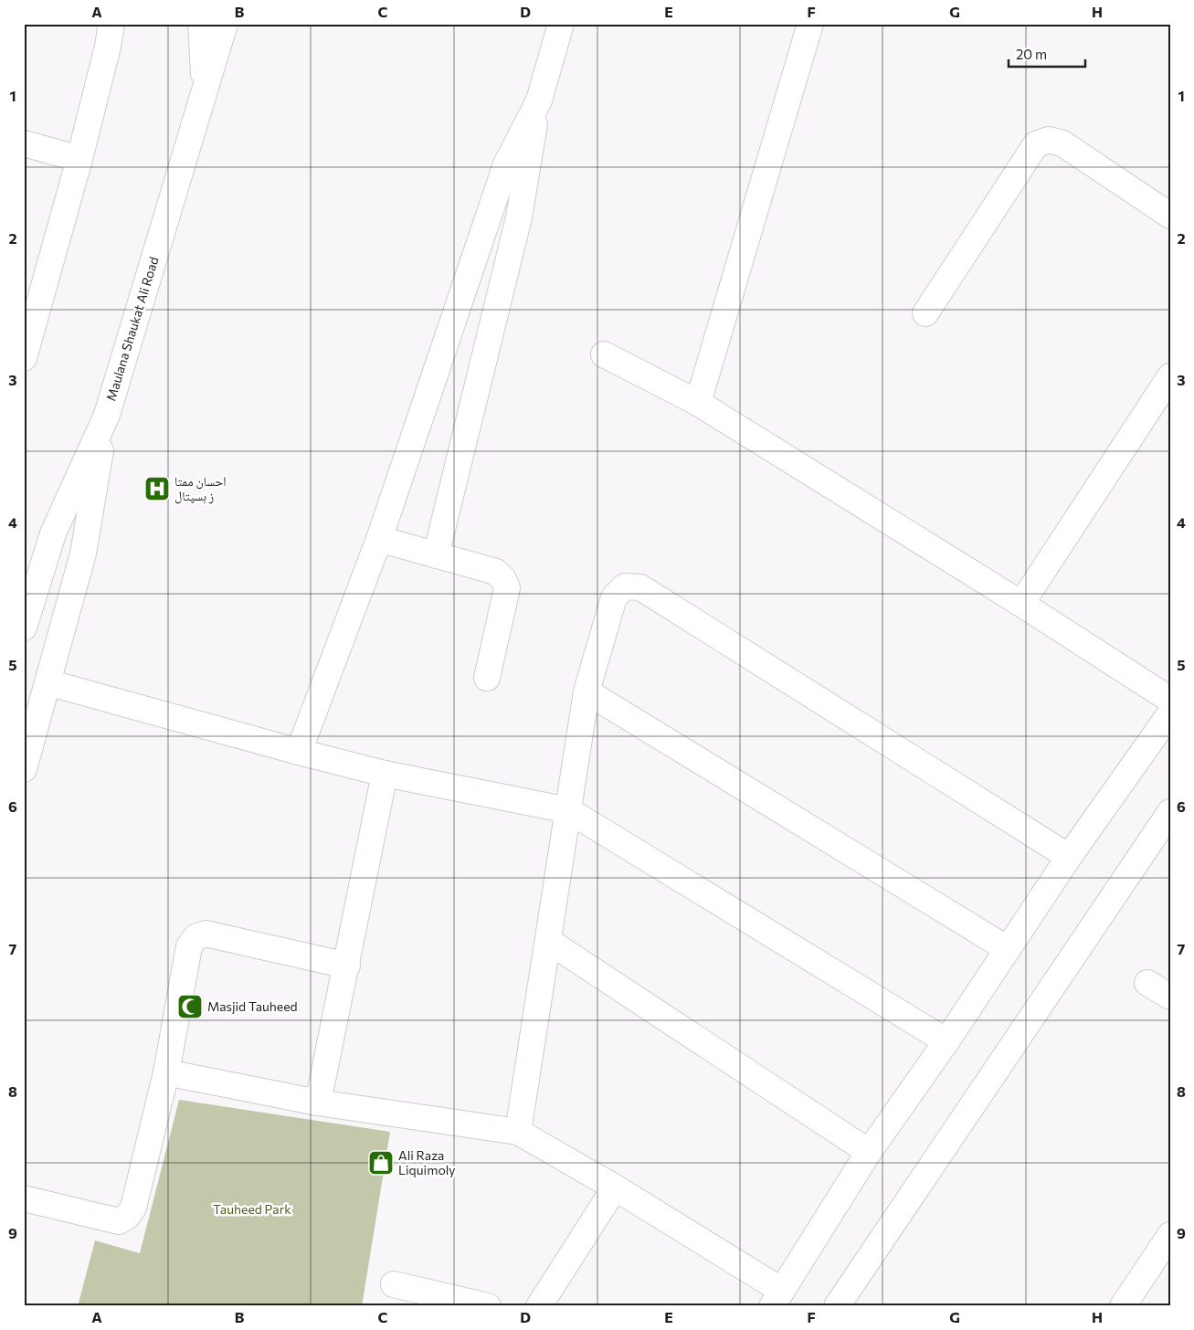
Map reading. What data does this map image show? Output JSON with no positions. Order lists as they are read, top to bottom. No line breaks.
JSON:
{"streets":{"street":["Maulana Shaukat Ali Road"]},"parks":["Tauheed Park"],"places":{"hospital":["احسان ممتا ز ہسپتال"],"mosque":["Masjid Tauheed"],"shop":["Ali Raza Liquimoly"]},"scale_bar":"20 m","grid":{"columns":["A","B","C","D","E","F","G","H"],"rows":["1","2","3","4","5","6","7","8","9"]}}
